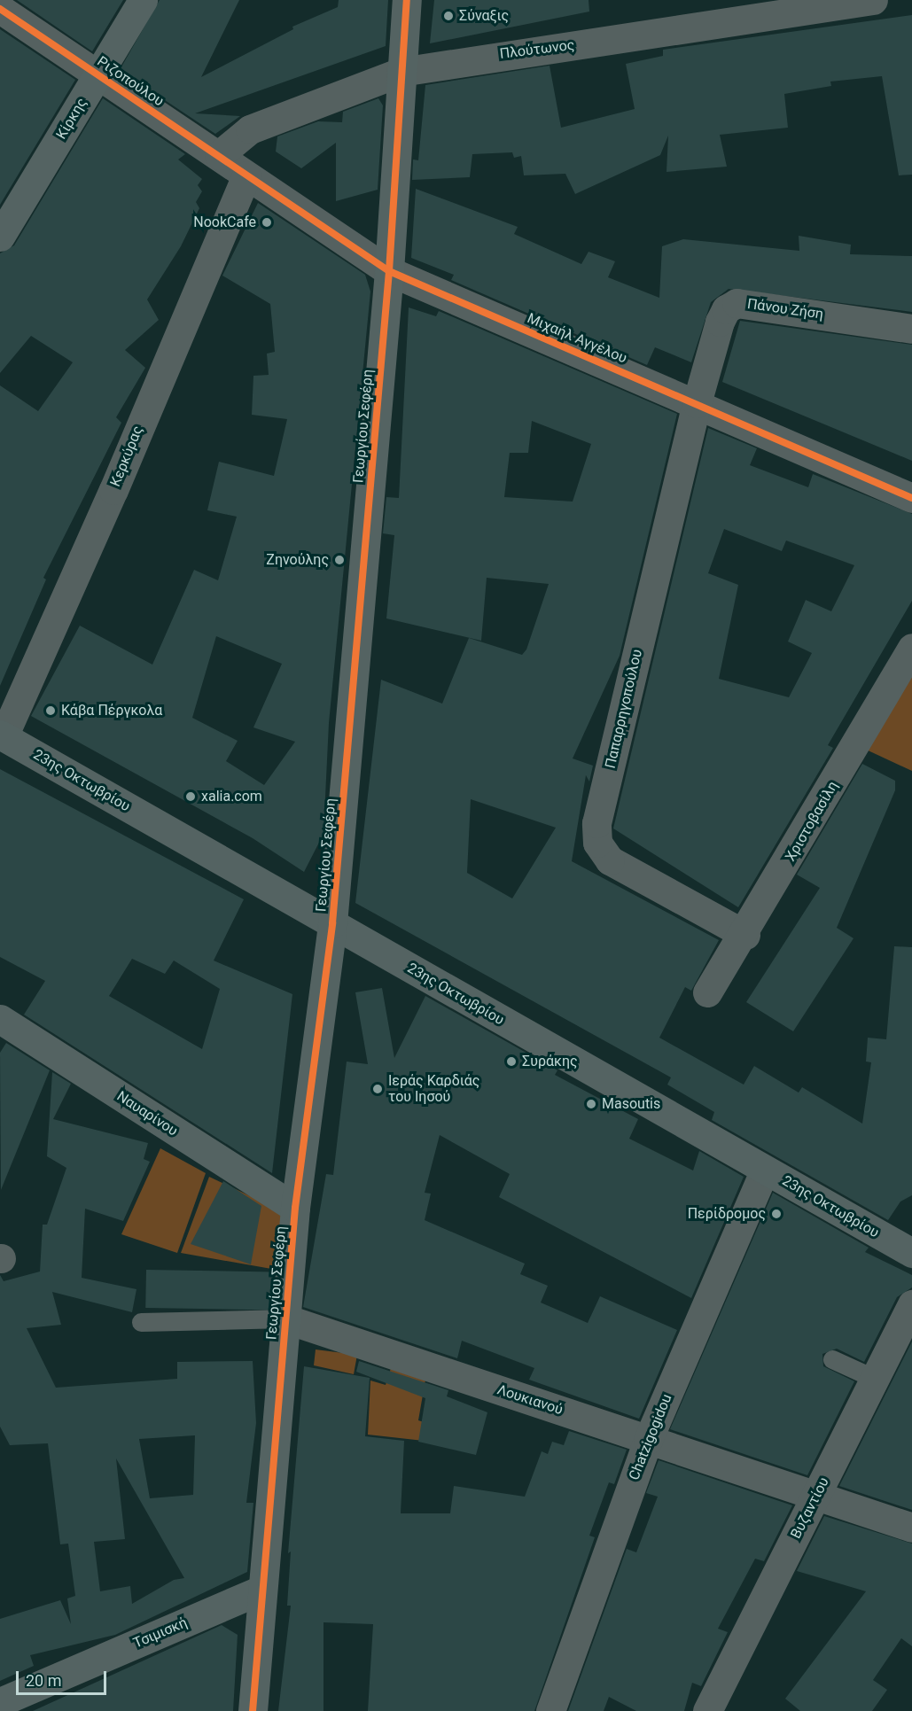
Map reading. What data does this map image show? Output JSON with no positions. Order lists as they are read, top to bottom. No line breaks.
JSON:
{"streets":{"street":["Πλούτωνος","Ριζοπούλου","Κίρκης","Πάνου Ζήση","Μιχαήλ Αγγέλου","Γεωργίου Σεφέρη","Κερκύρας","Παπαρρηγοπούλου","23ης Οκτωβρίου","Χριστοβασίλη","Ναυαρίνου","Λουκιανού","Chatzigogidou","Βυζαντίου","Τσιμισκή"]},"crossings":[["Πλούτωνος","Ριζοπούλου"],["Πλούτωνος","Γεωργίου Σεφέρη"],["Ριζοπούλου","Κίρκης"],["Ριζοπούλου","Μιχαήλ Αγγέλου"],["Ριζοπούλου","Κερκύρας"],["Πάνου Ζήση","Μιχαήλ Αγγέλου"],["Πάνου Ζήση","Παπαρρηγοπούλου"],["Μιχαήλ Αγγέλου","Γεωργίου Σεφέρη"],["Μιχαήλ Αγγέλου","Κερκύρας"],["Μιχαήλ Αγγέλου","Παπαρρηγοπούλου"],["Γεωργίου Σεφέρη","23ης Οκτωβρίου"],["Γεωργίου Σεφέρη","Ναυαρίνου"],["Γεωργίου Σεφέρη","Λουκιανού"],["Γεωργίου Σεφέρη","Τσιμισκή"],["Κερκύρας","23ης Οκτωβρίου"],["Παπαρρηγοπούλου","Χριστοβασίλη"],["23ης Οκτωβρίου","Chatzigogidou"],["Λουκιανού","Chatzigogidou"],["Λουκιανού","Βυζαντίου"]],"places":["Σύναξις","NookCafe","Ζηνούλης","Κάβα Πέργκολα","xalia.com","Συράκης","Ιεράς Καρδιάς του Ιησού","Masoutis","Περίδρομος"],"scale_bar":"20 m"}
